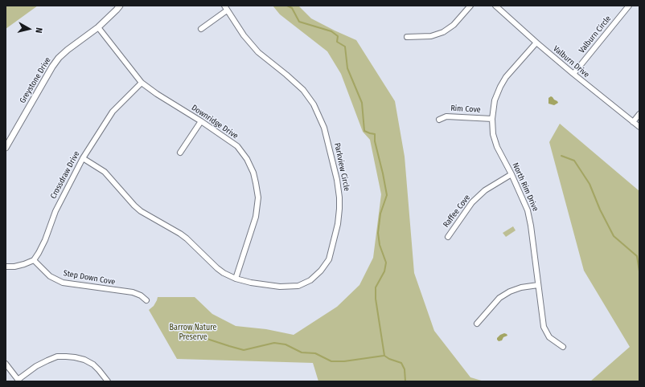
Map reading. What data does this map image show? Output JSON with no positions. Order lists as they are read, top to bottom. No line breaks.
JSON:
{"streets":{"street":["Valburn Circle","Valburn Drive","Greystone Drive","Rim Cove","Downridge Drive","Parkview Circle","Crossdraw Drive","North Rim Drive","Raffee Cove","Step Down Cove"]},"crossings":[["Valburn Circle","Valburn Drive"],["Valburn Drive","North Rim Drive"],["Greystone Drive","Downridge Drive"],["Rim Cove","North Rim Drive"],["Downridge Drive","Parkview Circle"],["Downridge Drive","Crossdraw Drive"],["Parkview Circle","Crossdraw Drive"],["Crossdraw Drive","Step Down Cove"],["North Rim Drive","Raffee Cove"]],"parks":["Barrow Nature Preserve"],"north":"right"}
